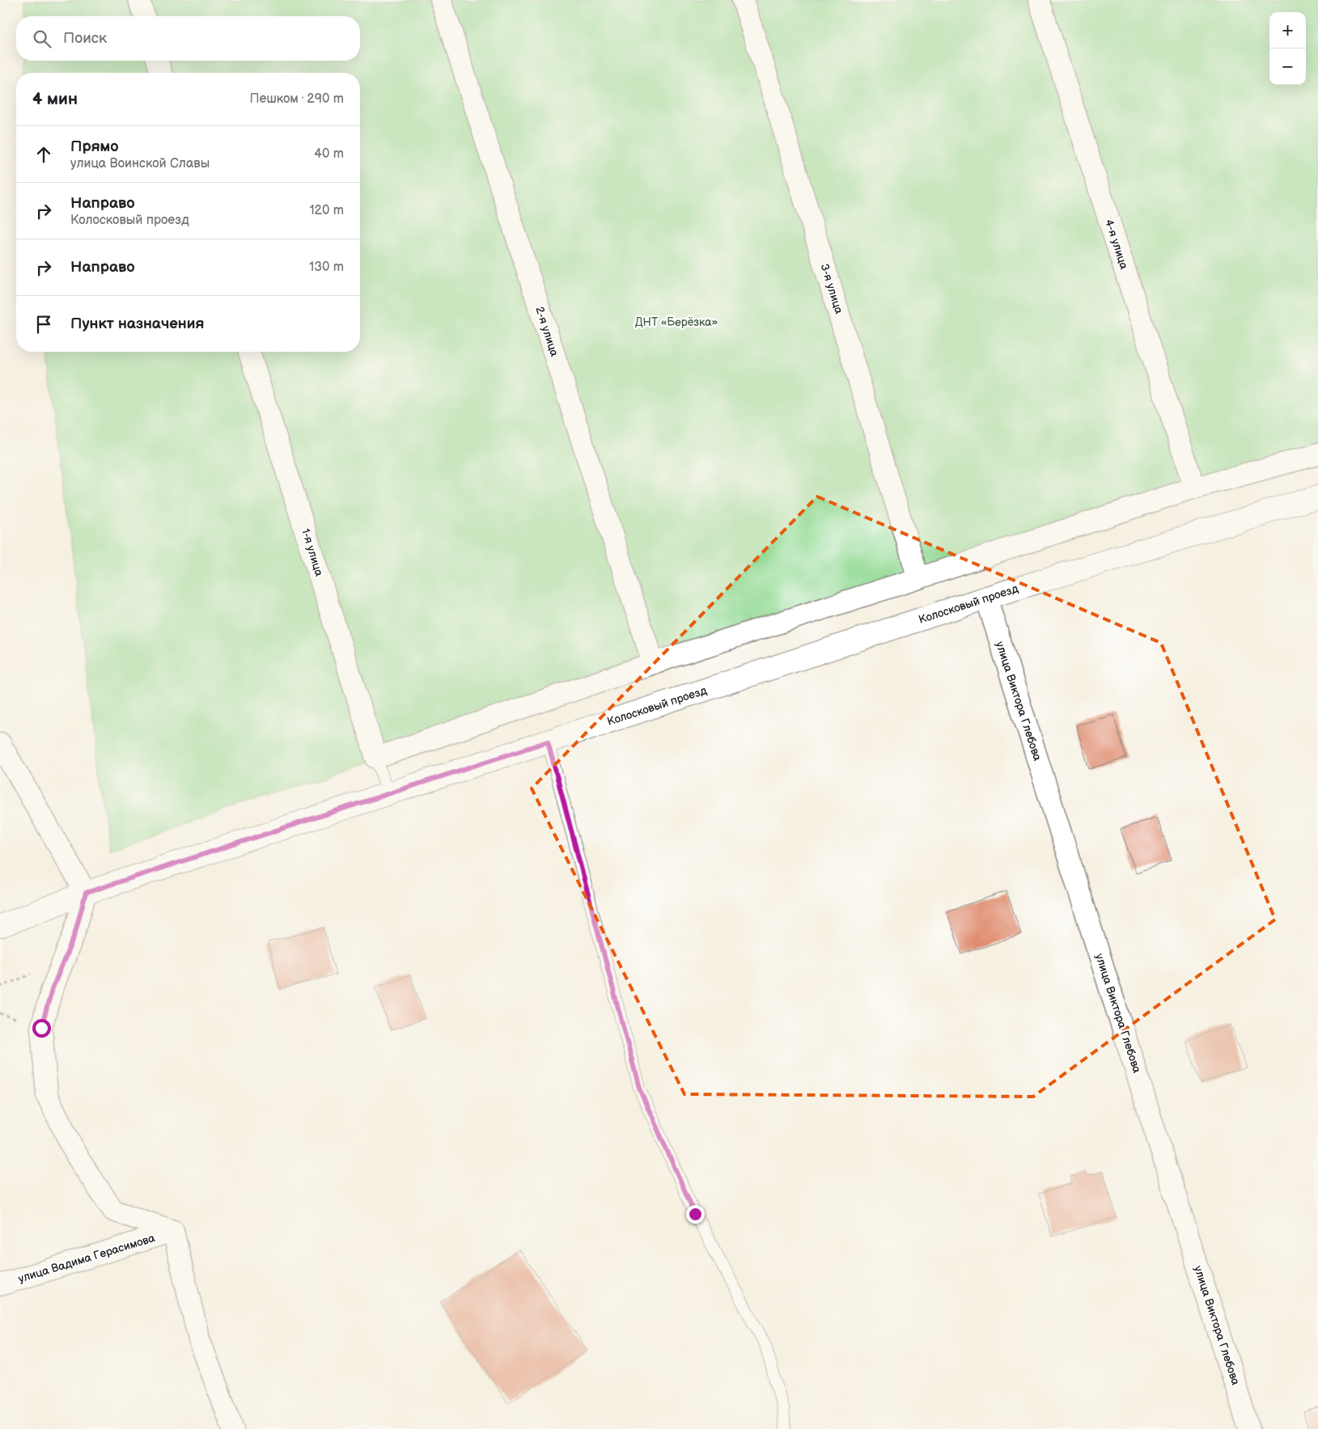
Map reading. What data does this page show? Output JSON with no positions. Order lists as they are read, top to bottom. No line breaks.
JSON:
{"streets":{"street":["4-я улица","3-я улица","2-я улица","1-я улица","Колосковый проезд","улица Виктора Глебова","улица Вадима Герасимова"]},"crossings":[["Колосковый проезд","улица Виктора Глебова"]],"parks":["ДНТ «Берёзка»"],"page":{"map_buttons":["+","−"],"search":"Поиск","heading":["4 мин","Пешком · 290 m"],"list":[["Прямо","улица Воинской Славы","40 m"],["Направо","Колосковый проезд","120 m"],["Направо","130 m"],"Пункт назначения"]}}
